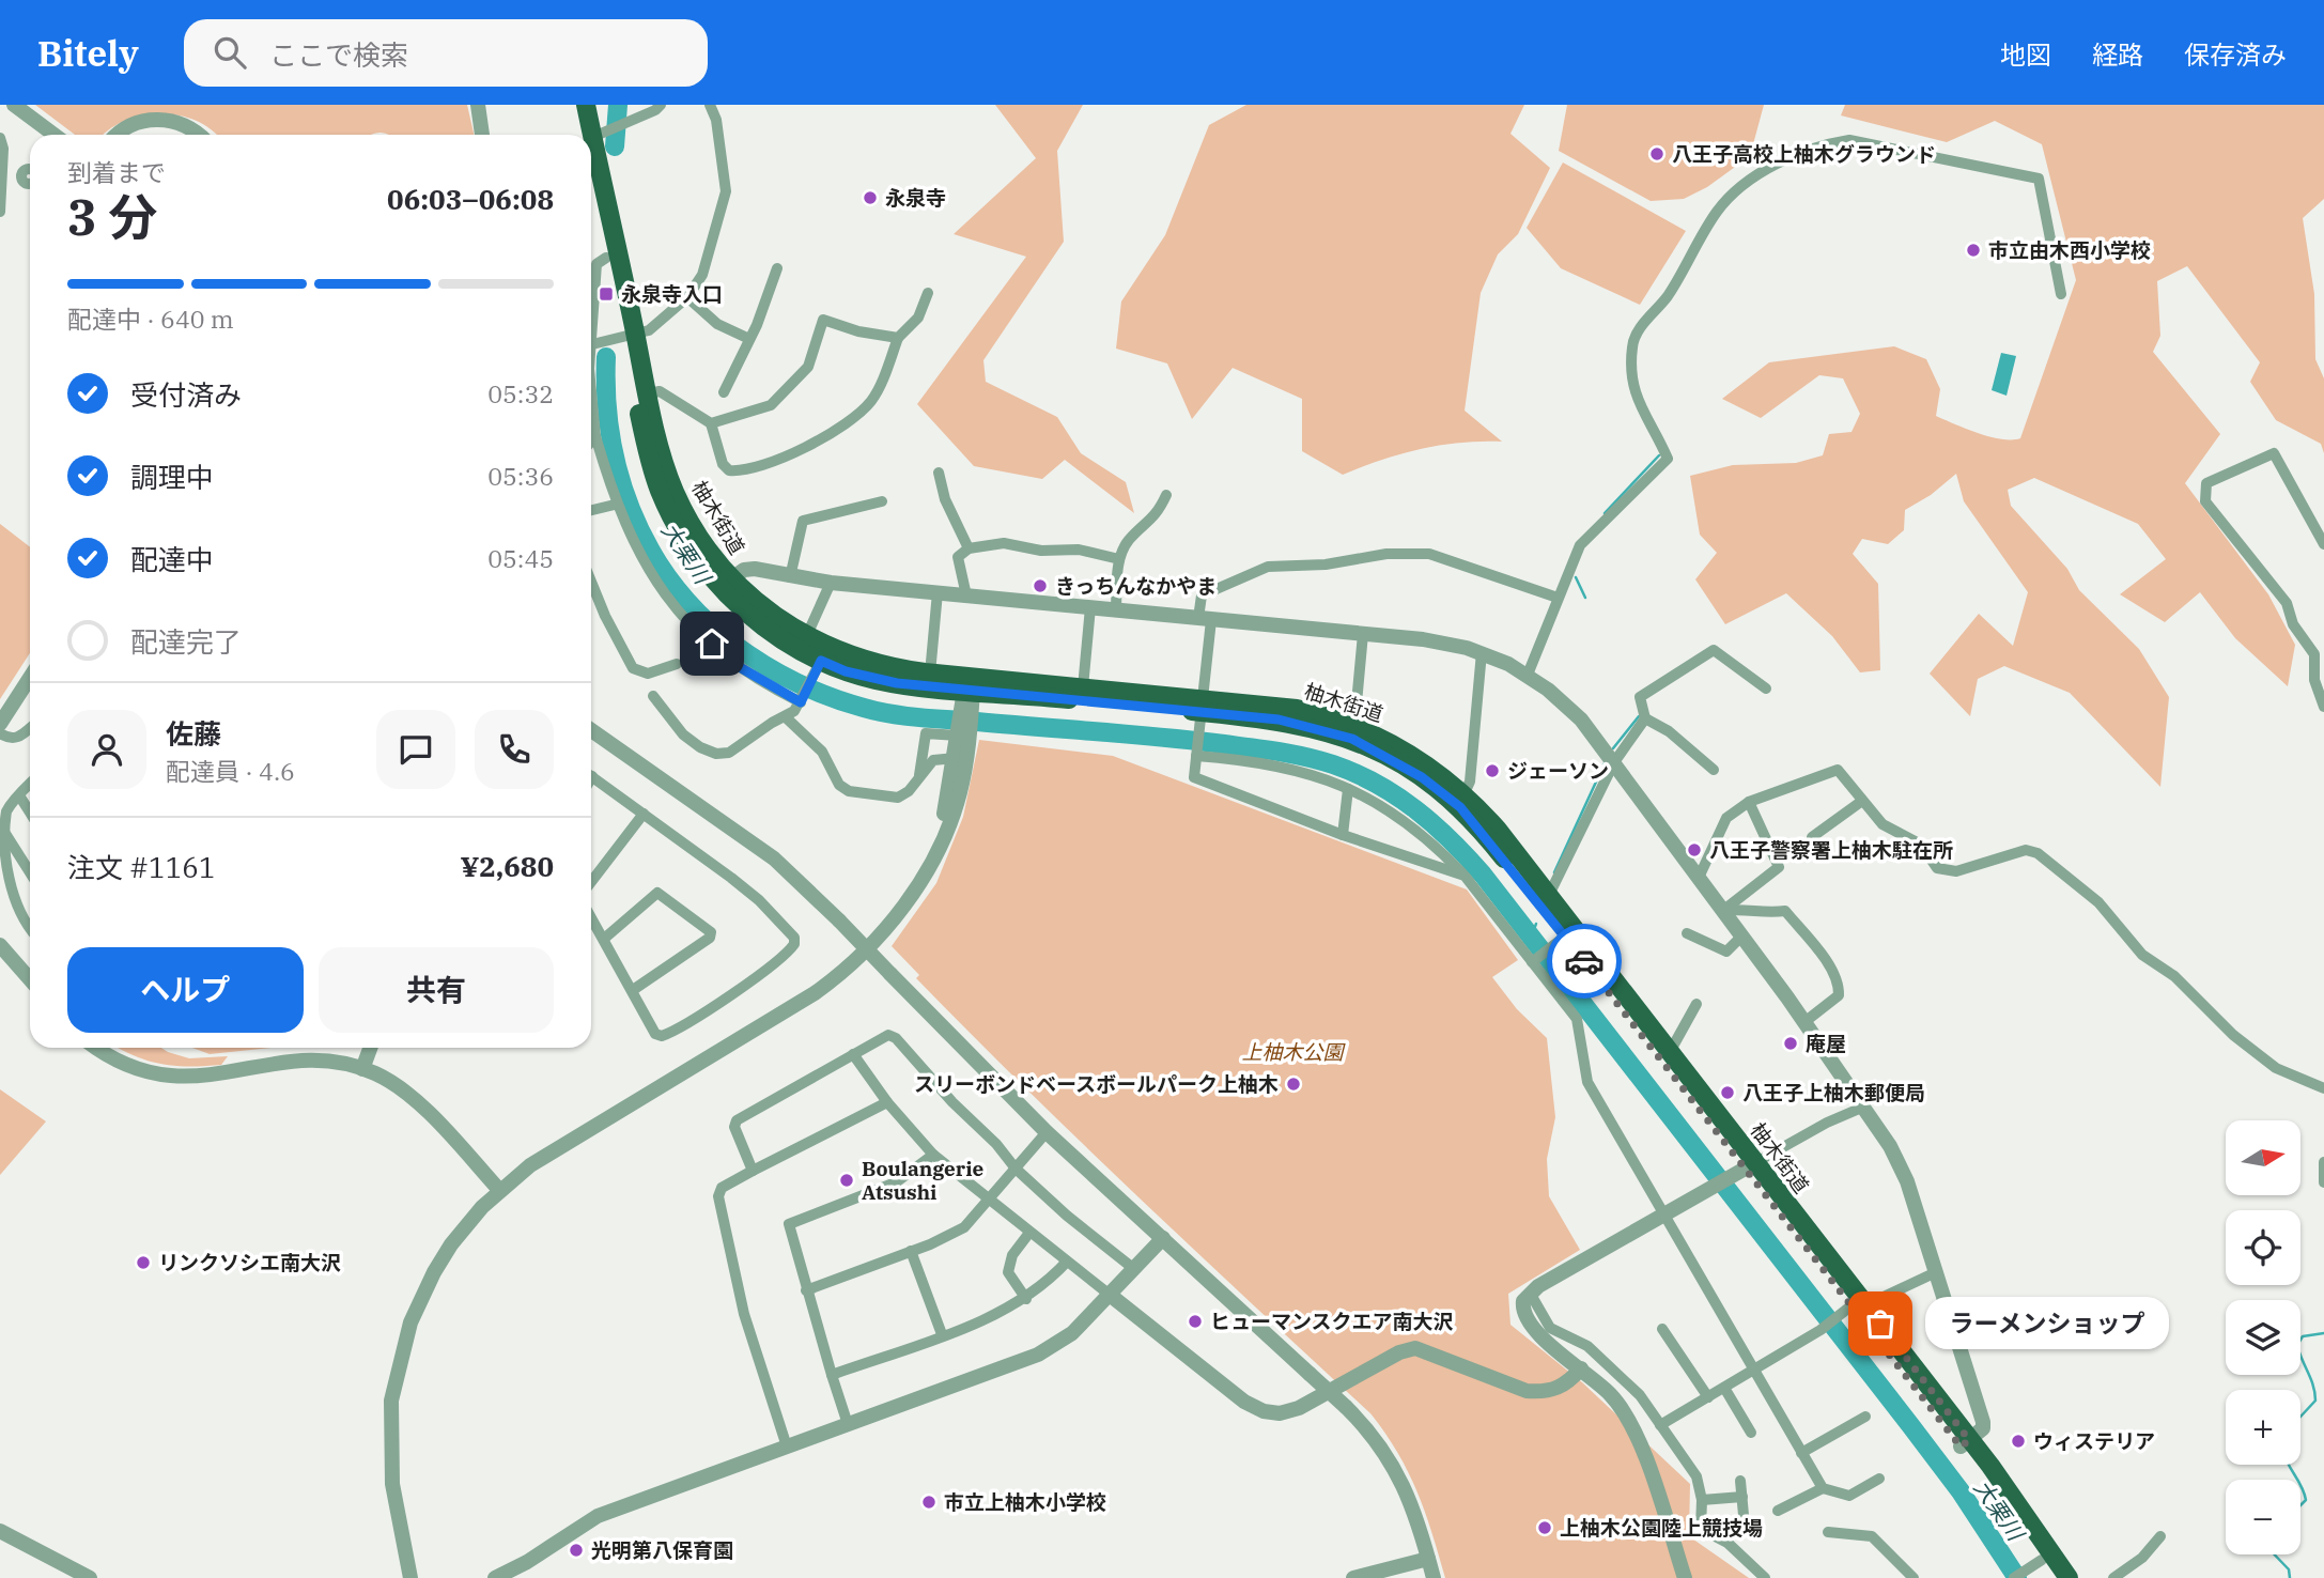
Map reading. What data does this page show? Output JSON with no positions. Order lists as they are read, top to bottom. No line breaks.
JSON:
{"streets":{"main road":["柚木街道"]},"water":["大栗川"],"parks":["上柚木公園"],"places":{"other":["八王子高校上柚木グラウンド","永泉寺","市立由木西小学校","きっちんなかやま","ジェーソン","八王子警察署上柚木駐在所","庵屋","スリーボンドベースボールパーク上柚木","八王子上柚木郵便局","Boulangerie Atsushi","リンクソシエ南大沢","ヒューマンスクエア南大沢","ラーメンショップ","ウィステリア","市立上柚木小学校","上柚木公園陸上競技場","光明第八保育園"],"transit":["永泉寺入口"]},"north":"right","page":{"header":"Bitely","search":"ここで検索","nav":["地図","経路","保存済み"],"heading":["3 分","到着まで","06:03–06:08"],"panel":["佐藤","配達員 · 4.6","注文 #1161","¥2,680"],"bar":"配達中 · 640 m","list":[["受付済み","05:32"],["調理中","05:36"],["配達中","05:45"],"配達完了"],"buttons":["ヘルプ","共有"],"map_buttons":["+","−"],"bubble":"ラーメンショップ"}}
